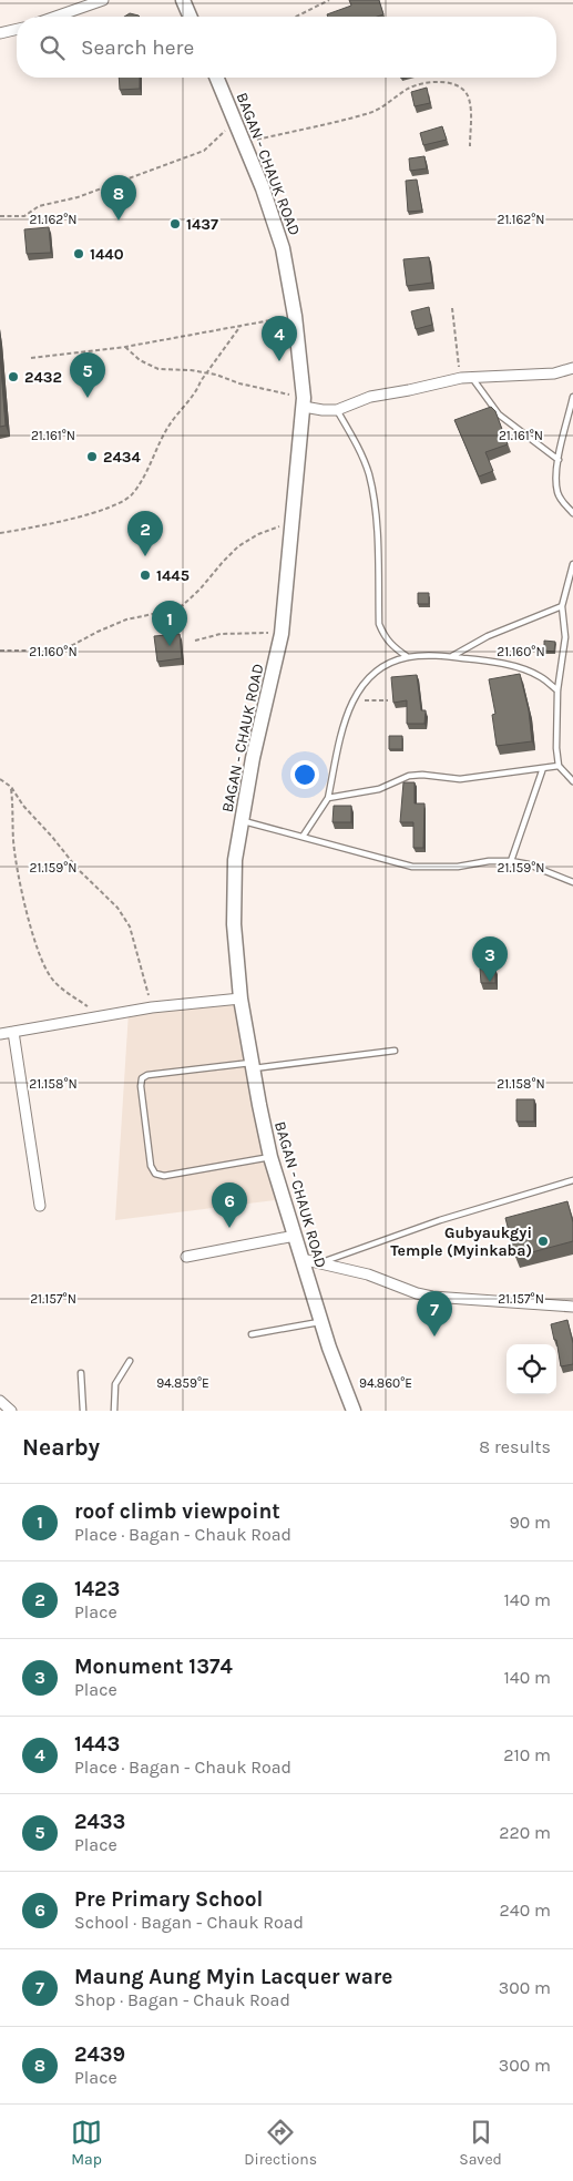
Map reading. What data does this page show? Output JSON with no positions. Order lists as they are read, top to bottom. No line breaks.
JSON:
{"streets":{"main road":["BAGAN - CHAUK ROAD"]},"places":["1437","1440","2432","2434","1445","Gubyaukgyi Temple (Myinkaba)"],"page":{"search":"Search here","pins":["8","4","5","2","1","3","6","7"],"heading":["Nearby","8 results"],"list":[{"mark":"1","name":"roof climb viewpoint","note":"Place · Bagan - Chauk Road","value":"90 m"},{"mark":"2","name":"1423","note":"Place","value":"140 m"},{"mark":"3","name":"Monument 1374","note":"Place","value":"140 m"},{"mark":"4","name":"1443","note":"Place · Bagan - Chauk Road","value":"210 m"},{"mark":"5","name":"2433","note":"Place","value":"220 m"},{"mark":"6","name":"Pre Primary School","note":"School · Bagan - Chauk Road","value":"240 m"},{"mark":"7","name":"Maung Aung Myin Lacquer ware","note":"Shop · Bagan - Chauk Road","value":"300 m"},{"mark":"8","name":"2439","note":"Place","value":"300 m"}],"nav":["Map","Directions","Saved"]},"coordinates":["21.162°N","21.161°N","21.160°N","21.159°N","21.158°N","21.157°N","94.859°E","94.860°E"]}
